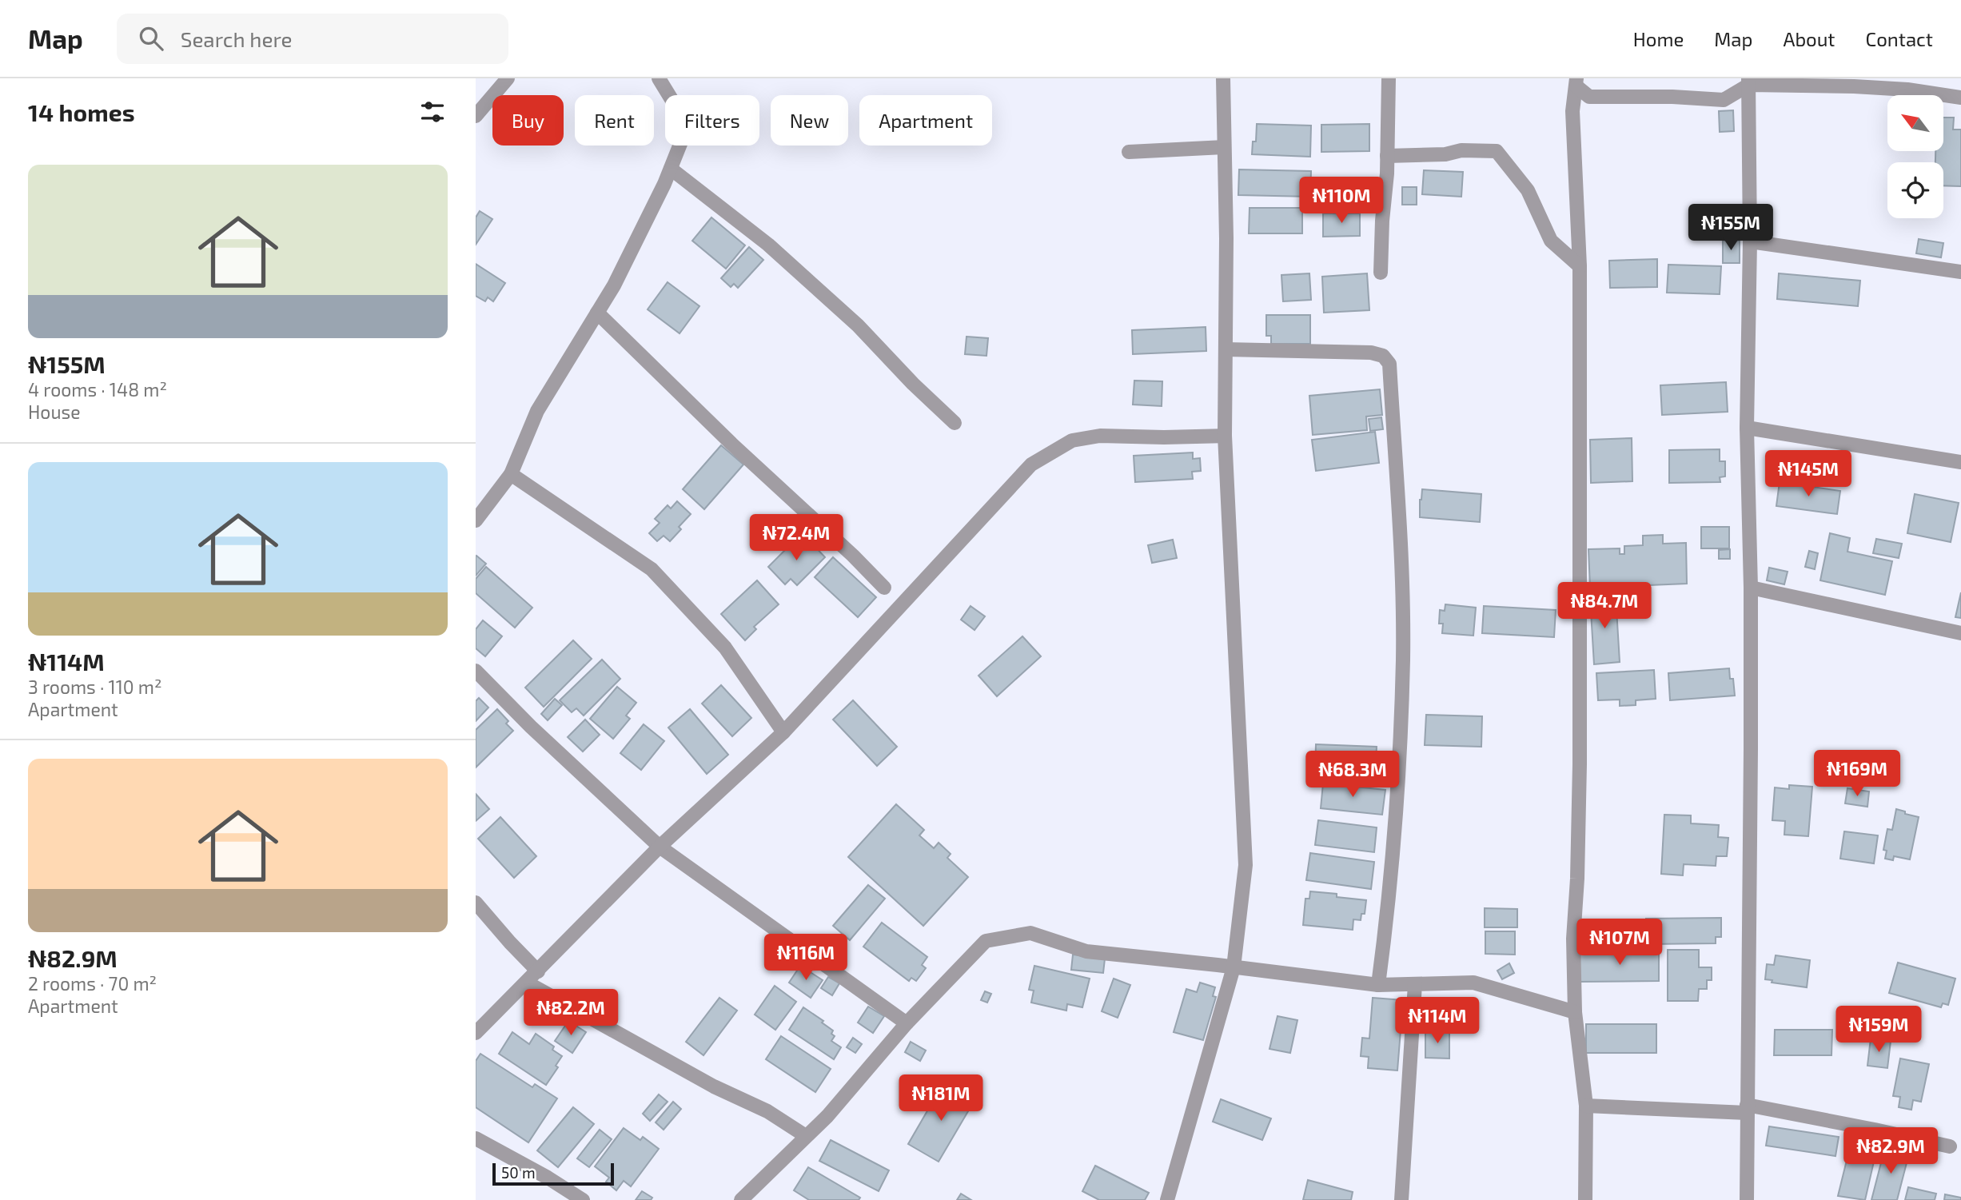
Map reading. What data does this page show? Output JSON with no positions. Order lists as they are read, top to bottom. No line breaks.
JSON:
{"scale_bar":"50 m","north":"top left","page":{"header":"Map","search":"Search here","nav":["Home","Map","About","Contact"],"heading":"14 homes","chip":["Buy","Rent","Filters","New","Apartment"],"list":[{"name":"₦155M","note":"4 rooms · 148 m² · House"},{"name":"₦114M","note":"3 rooms · 110 m² · Apartment"},{"name":"₦82.9M","note":"2 rooms · 70 m² · Apartment"}],"price":["₦110M","₦155M","₦145M","₦72.4M","₦84.7M","₦169M","₦68.3M","₦107M","₦116M","₦82.2M","₦114M","₦159M","₦181M","₦82.9M"],"scale":"50 m"}}
